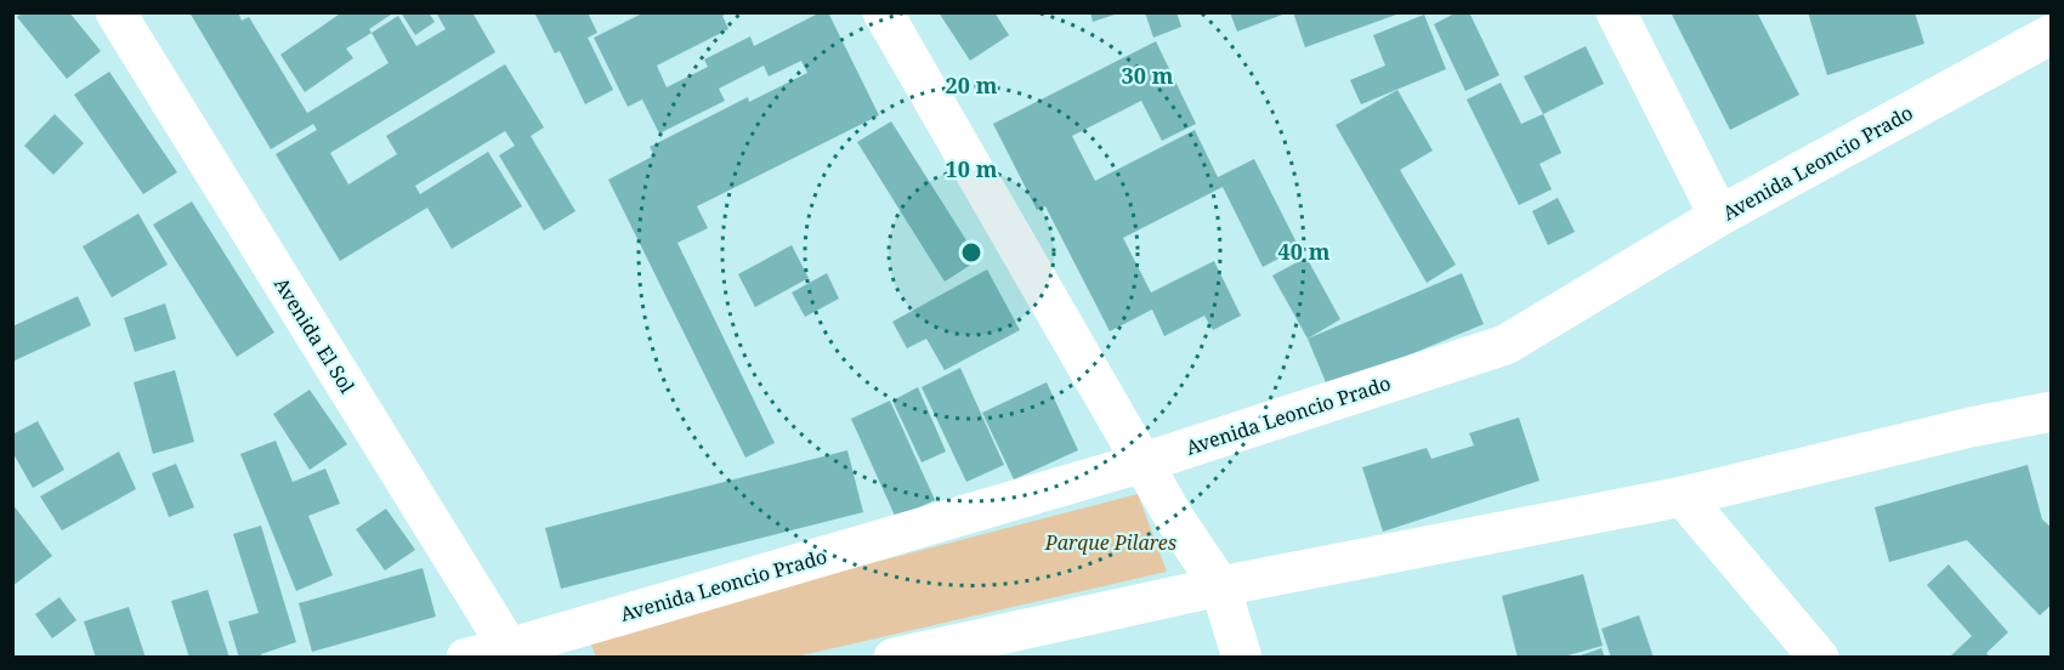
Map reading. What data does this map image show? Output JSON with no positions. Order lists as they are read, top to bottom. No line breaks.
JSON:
{"streets":{"main road":["Avenida Leoncio Prado","Avenida El Sol"]},"crossings":[["Avenida Leoncio Prado","Avenida El Sol"]],"parks":["Parque Pilares"],"rings":["30 m","20 m","10 m","40 m"]}
